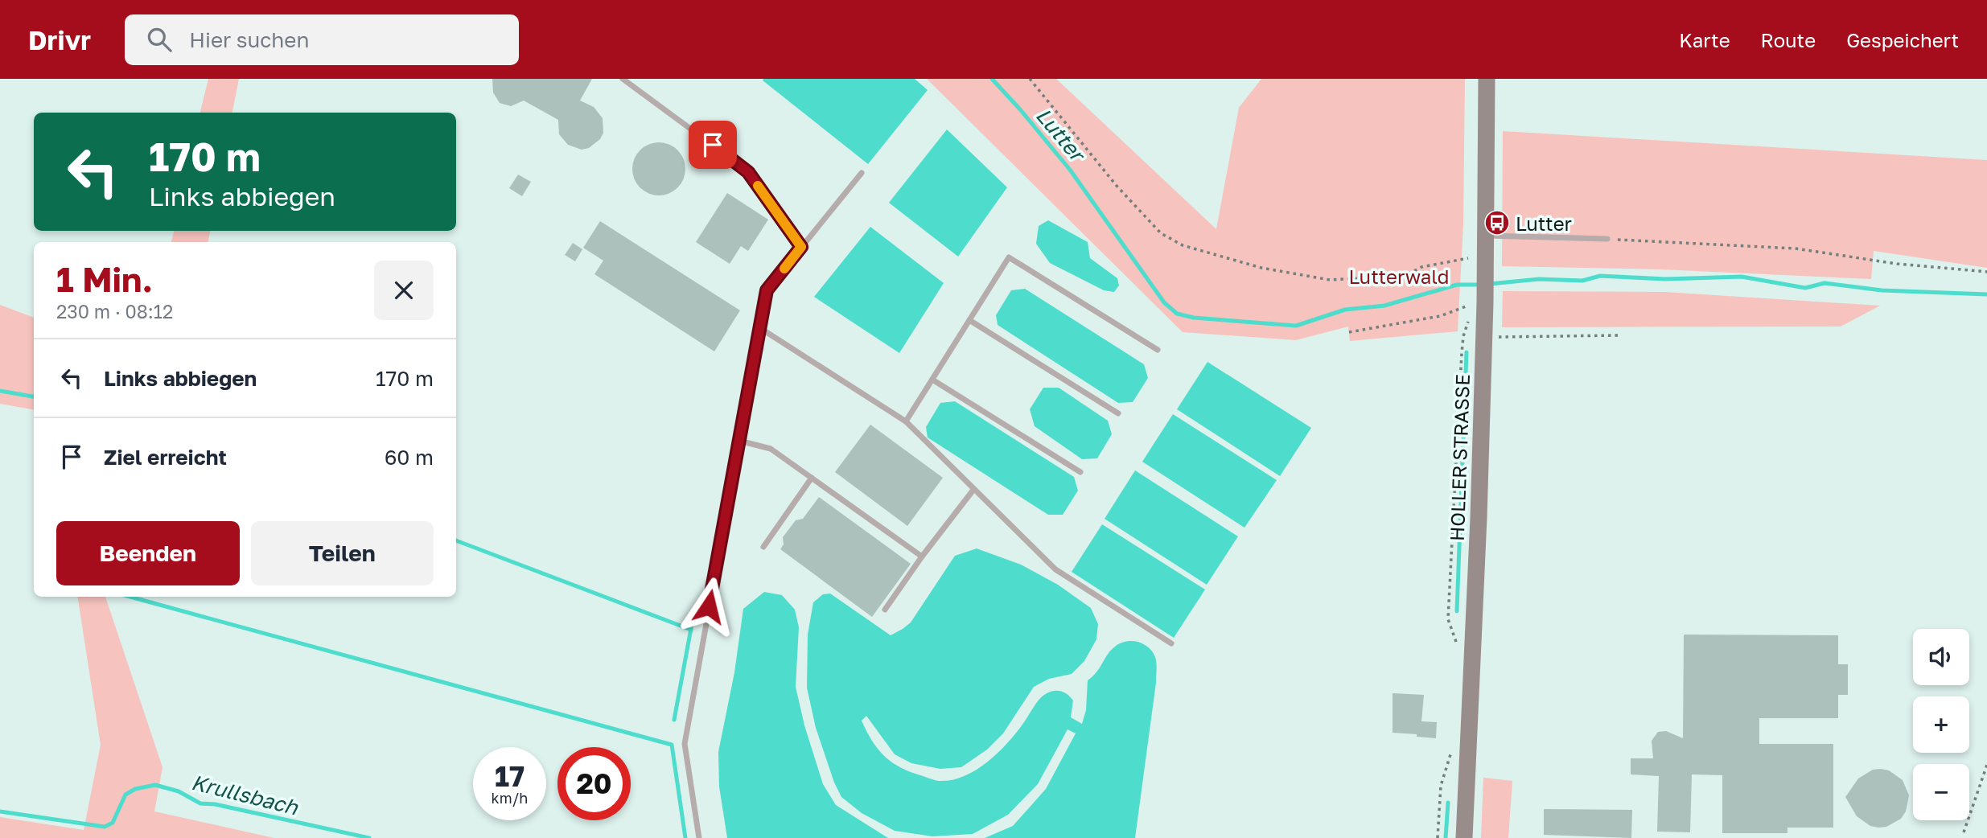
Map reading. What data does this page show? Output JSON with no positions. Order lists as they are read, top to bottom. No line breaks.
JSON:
{"streets":{"street":["HOLLER STRASSE"]},"water":["Lutter","Krullsbach"],"parks":["Lutterwald"],"places":{"bus stop":["Lutter"]},"page":{"header":"Drivr","search":"Hier suchen","nav":["Karte","Route","Gespeichert"],"turn":["170 m","Links abbiegen"],"heading":["1 Min.","230 m · 08:12"],"list":[{"name":"Links abbiegen","value":"170 m"},{"name":"Ziel erreicht","value":"60 m"}],"buttons":["Beenden","Teilen"],"map_buttons":["+","−"],"speed":"17 km/h","limit":"20"}}
